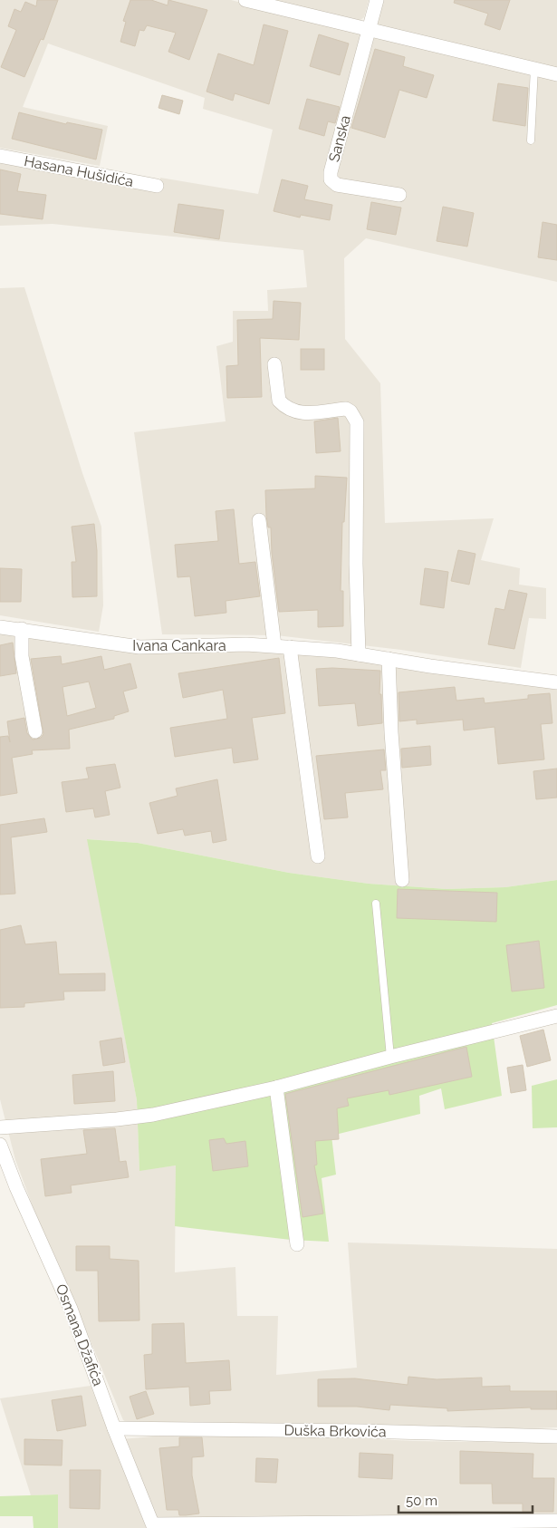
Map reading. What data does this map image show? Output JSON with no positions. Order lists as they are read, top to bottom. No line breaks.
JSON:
{"streets":{"street":["Sanska","Hasana Hušidića","Ivana Cankara","Osmana Džafića","Duška Brkovića"]},"crossings":[["Osmana Džafića","Duška Brkovića"]],"scale_bar":"50 m"}
